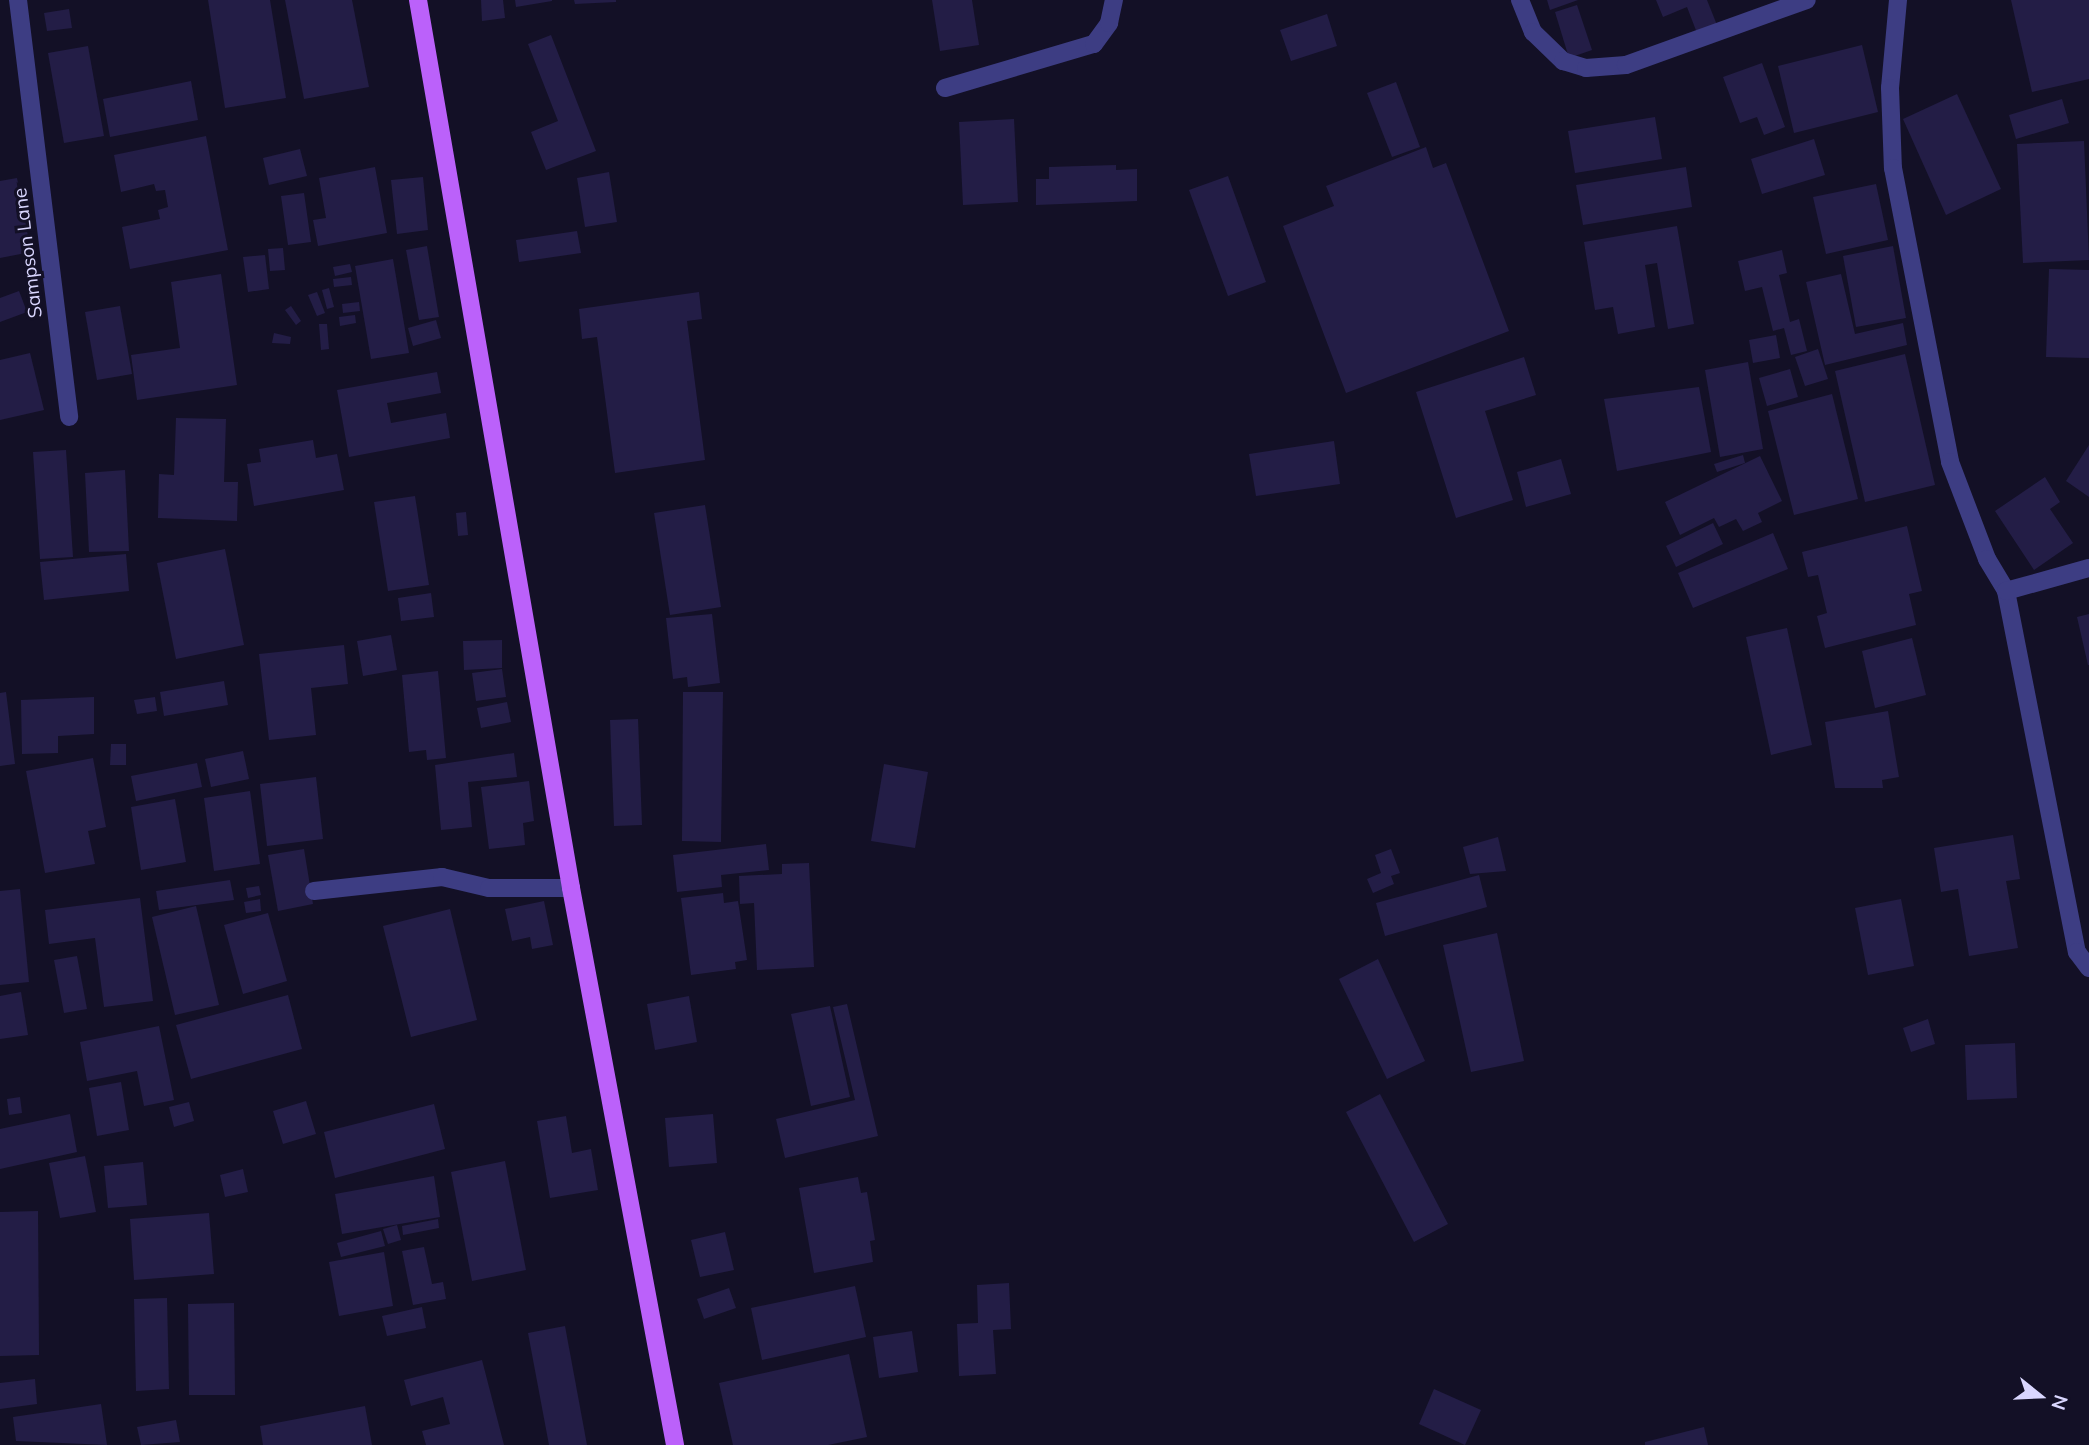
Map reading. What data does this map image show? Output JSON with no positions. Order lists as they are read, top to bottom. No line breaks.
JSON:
{"streets":{"street":["Sampson Lane"]},"north":"right"}
